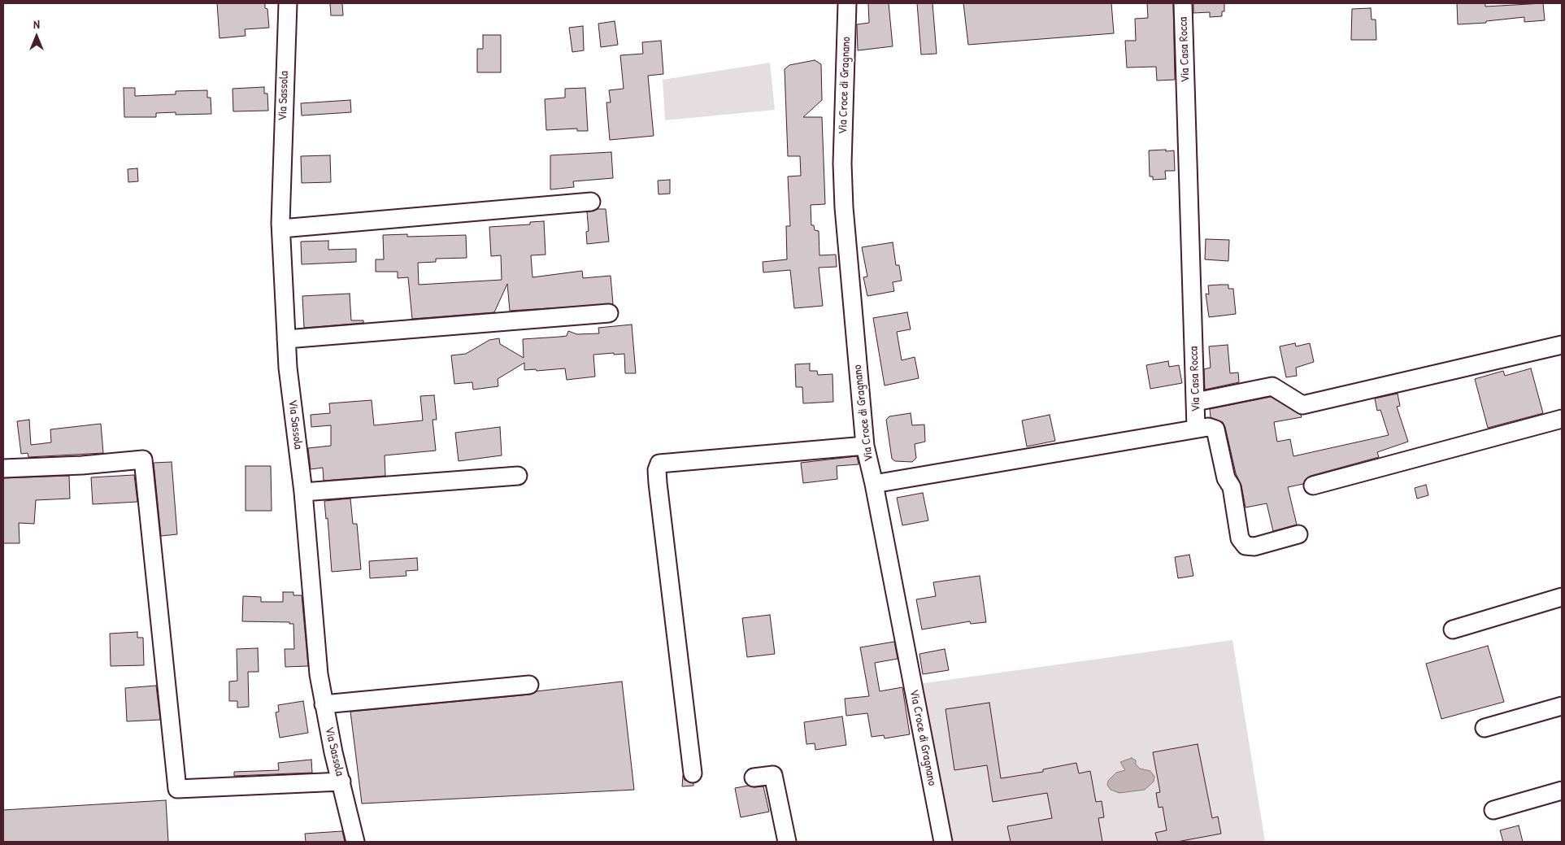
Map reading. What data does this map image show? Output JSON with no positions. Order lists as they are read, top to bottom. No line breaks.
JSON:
{"streets":{"street":["Via Casa Rocca","Via Croce di Gragnano","Via Sassola"]},"crossings":[["Via Casa Rocca","Via Croce di Gragnano"]],"north":"top"}
